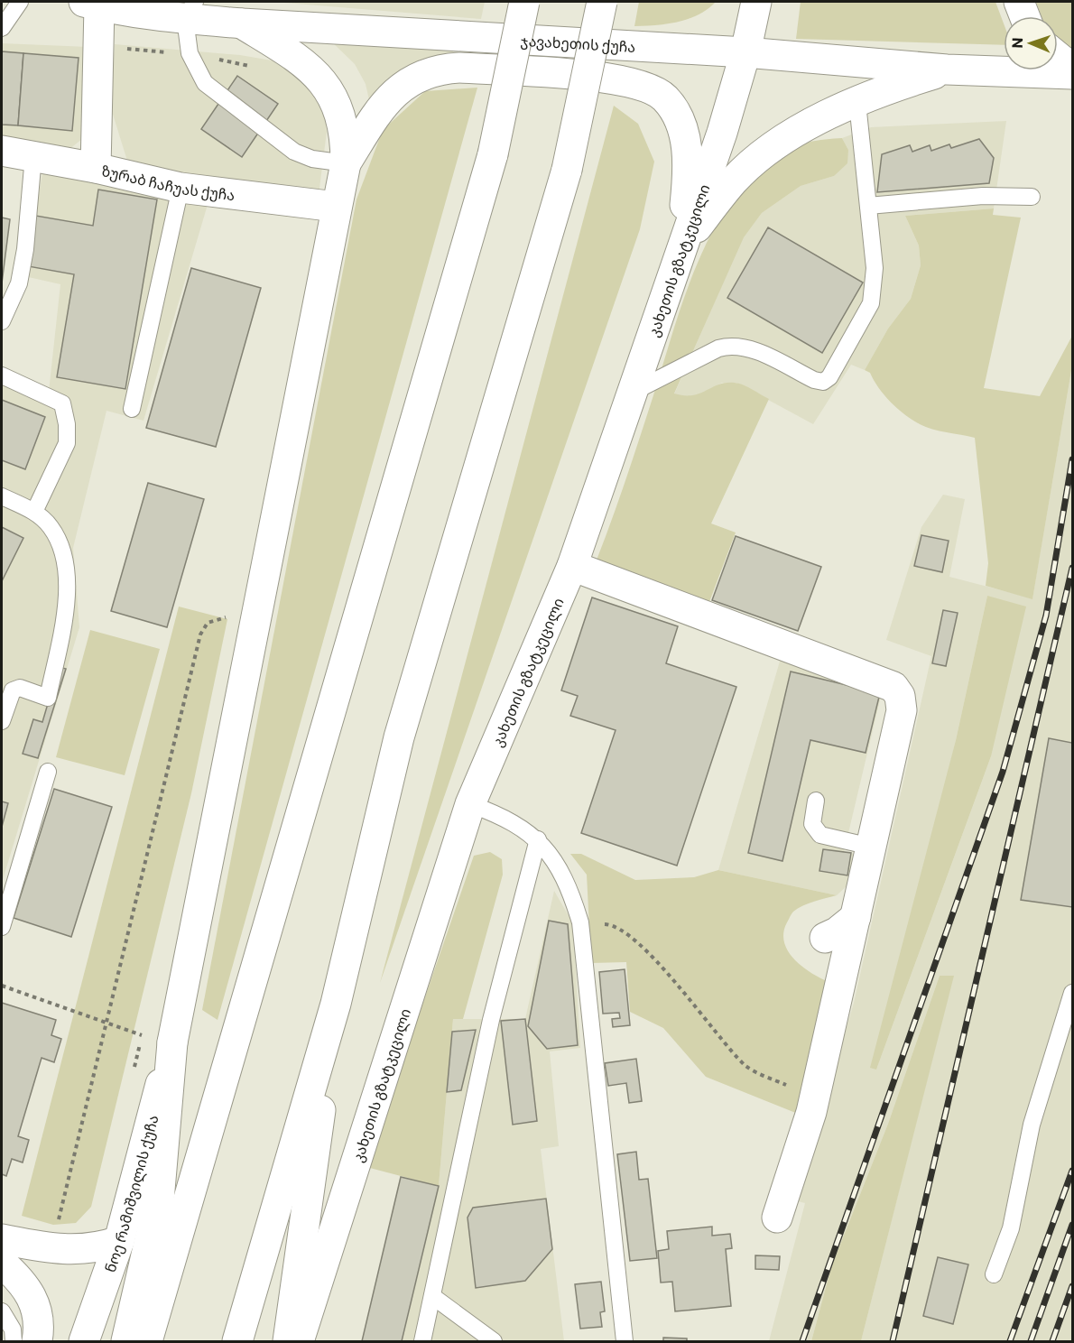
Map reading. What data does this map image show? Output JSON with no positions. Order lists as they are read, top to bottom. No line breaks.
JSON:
{"streets":{"main road":["ჯავახეთის ქუჩა","ზურაბ ჩაჩუას ქუჩა","კახეთის გზატკეცილი","ნოე რამიშვილის ქუჩა"]},"crossings":[["ჯავახეთის ქუჩა","კახეთის გზატკეცილი"]],"north":"left"}
